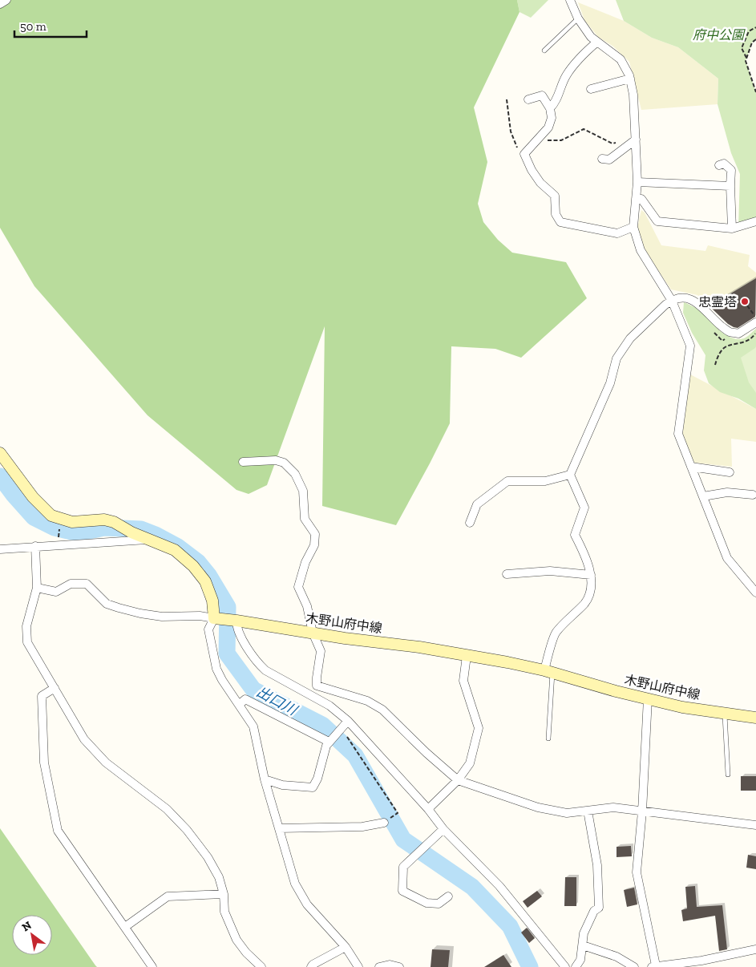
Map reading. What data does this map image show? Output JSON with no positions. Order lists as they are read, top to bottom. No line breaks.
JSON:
{"streets":{"main road":["木野山府中線"]},"water":["出口川"],"parks":["府中公園"],"places":["忠霊塔"],"scale_bar":"50 m","north":"top left"}
